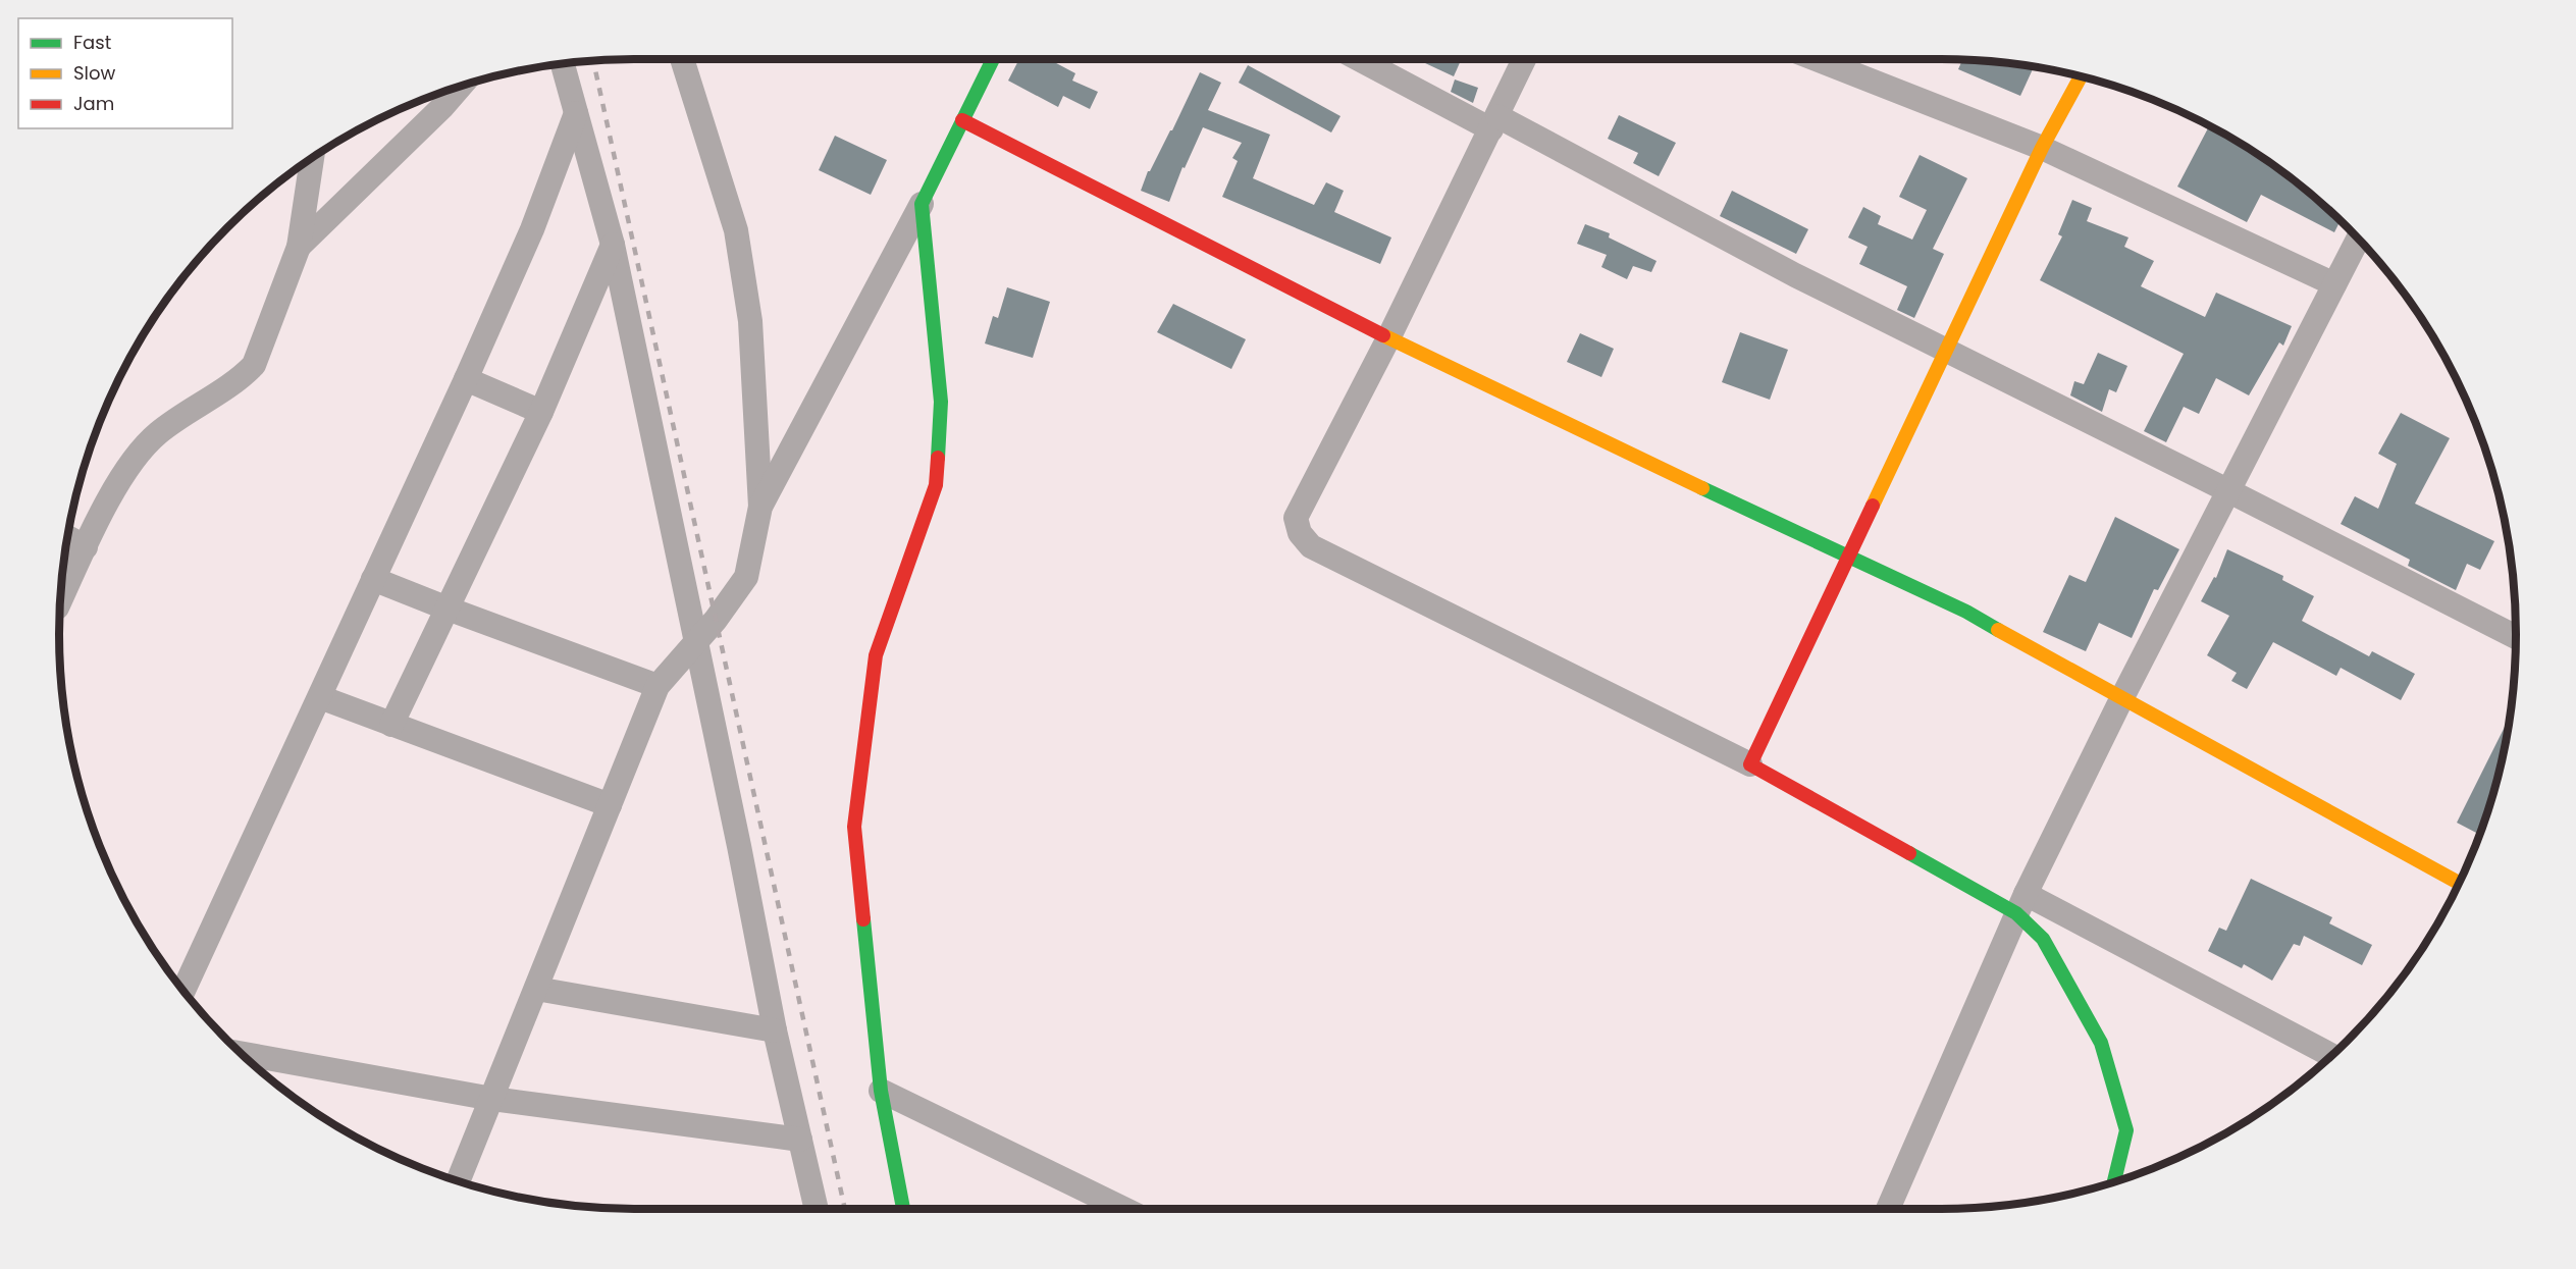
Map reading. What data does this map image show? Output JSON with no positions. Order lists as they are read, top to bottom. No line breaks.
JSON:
{"legend":["Fast","Slow","Jam"]}
